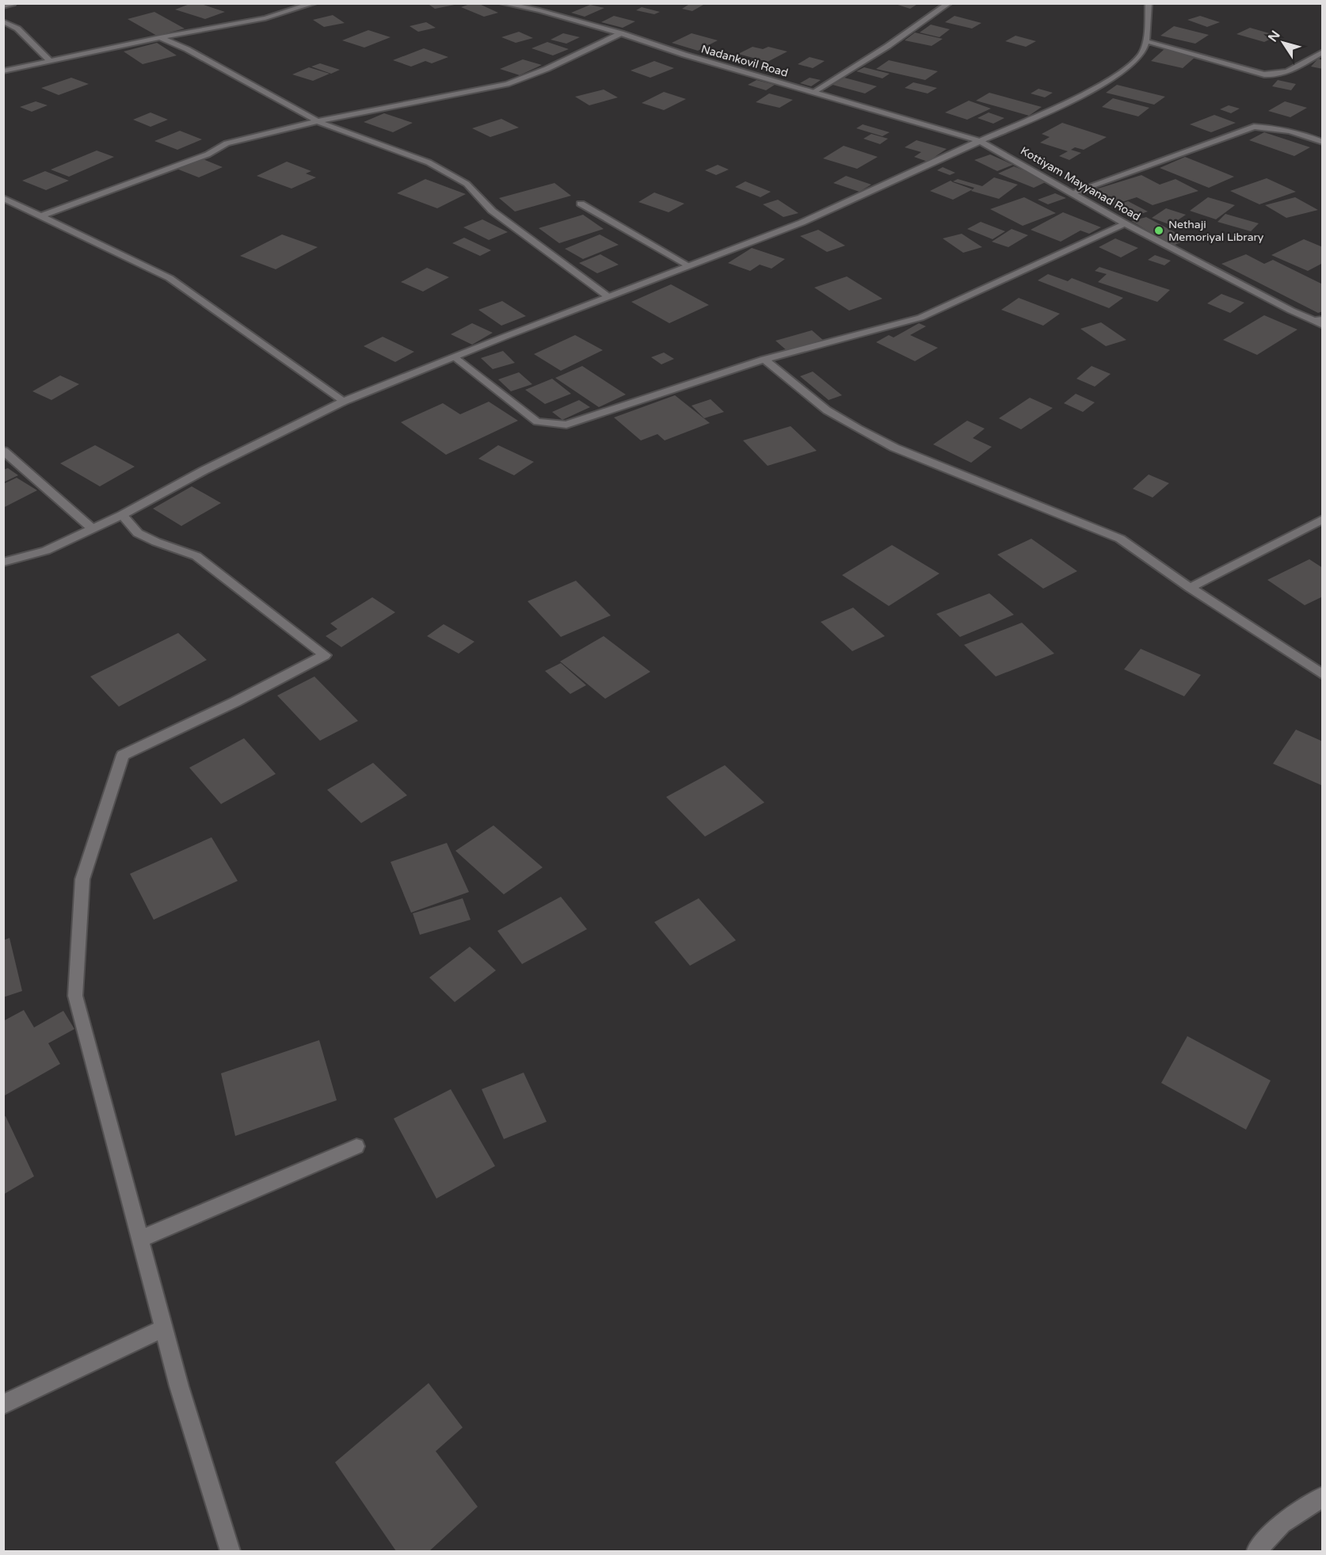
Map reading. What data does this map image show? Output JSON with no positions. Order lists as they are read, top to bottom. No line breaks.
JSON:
{"streets":{"street":["Nadankovil Road","Kottiyam Mayyanad Road"]},"crossings":[["Nadankovil Road","Kottiyam Mayyanad Road"]],"places":["Nethaji Memoriyal Library"],"north":"top left"}
